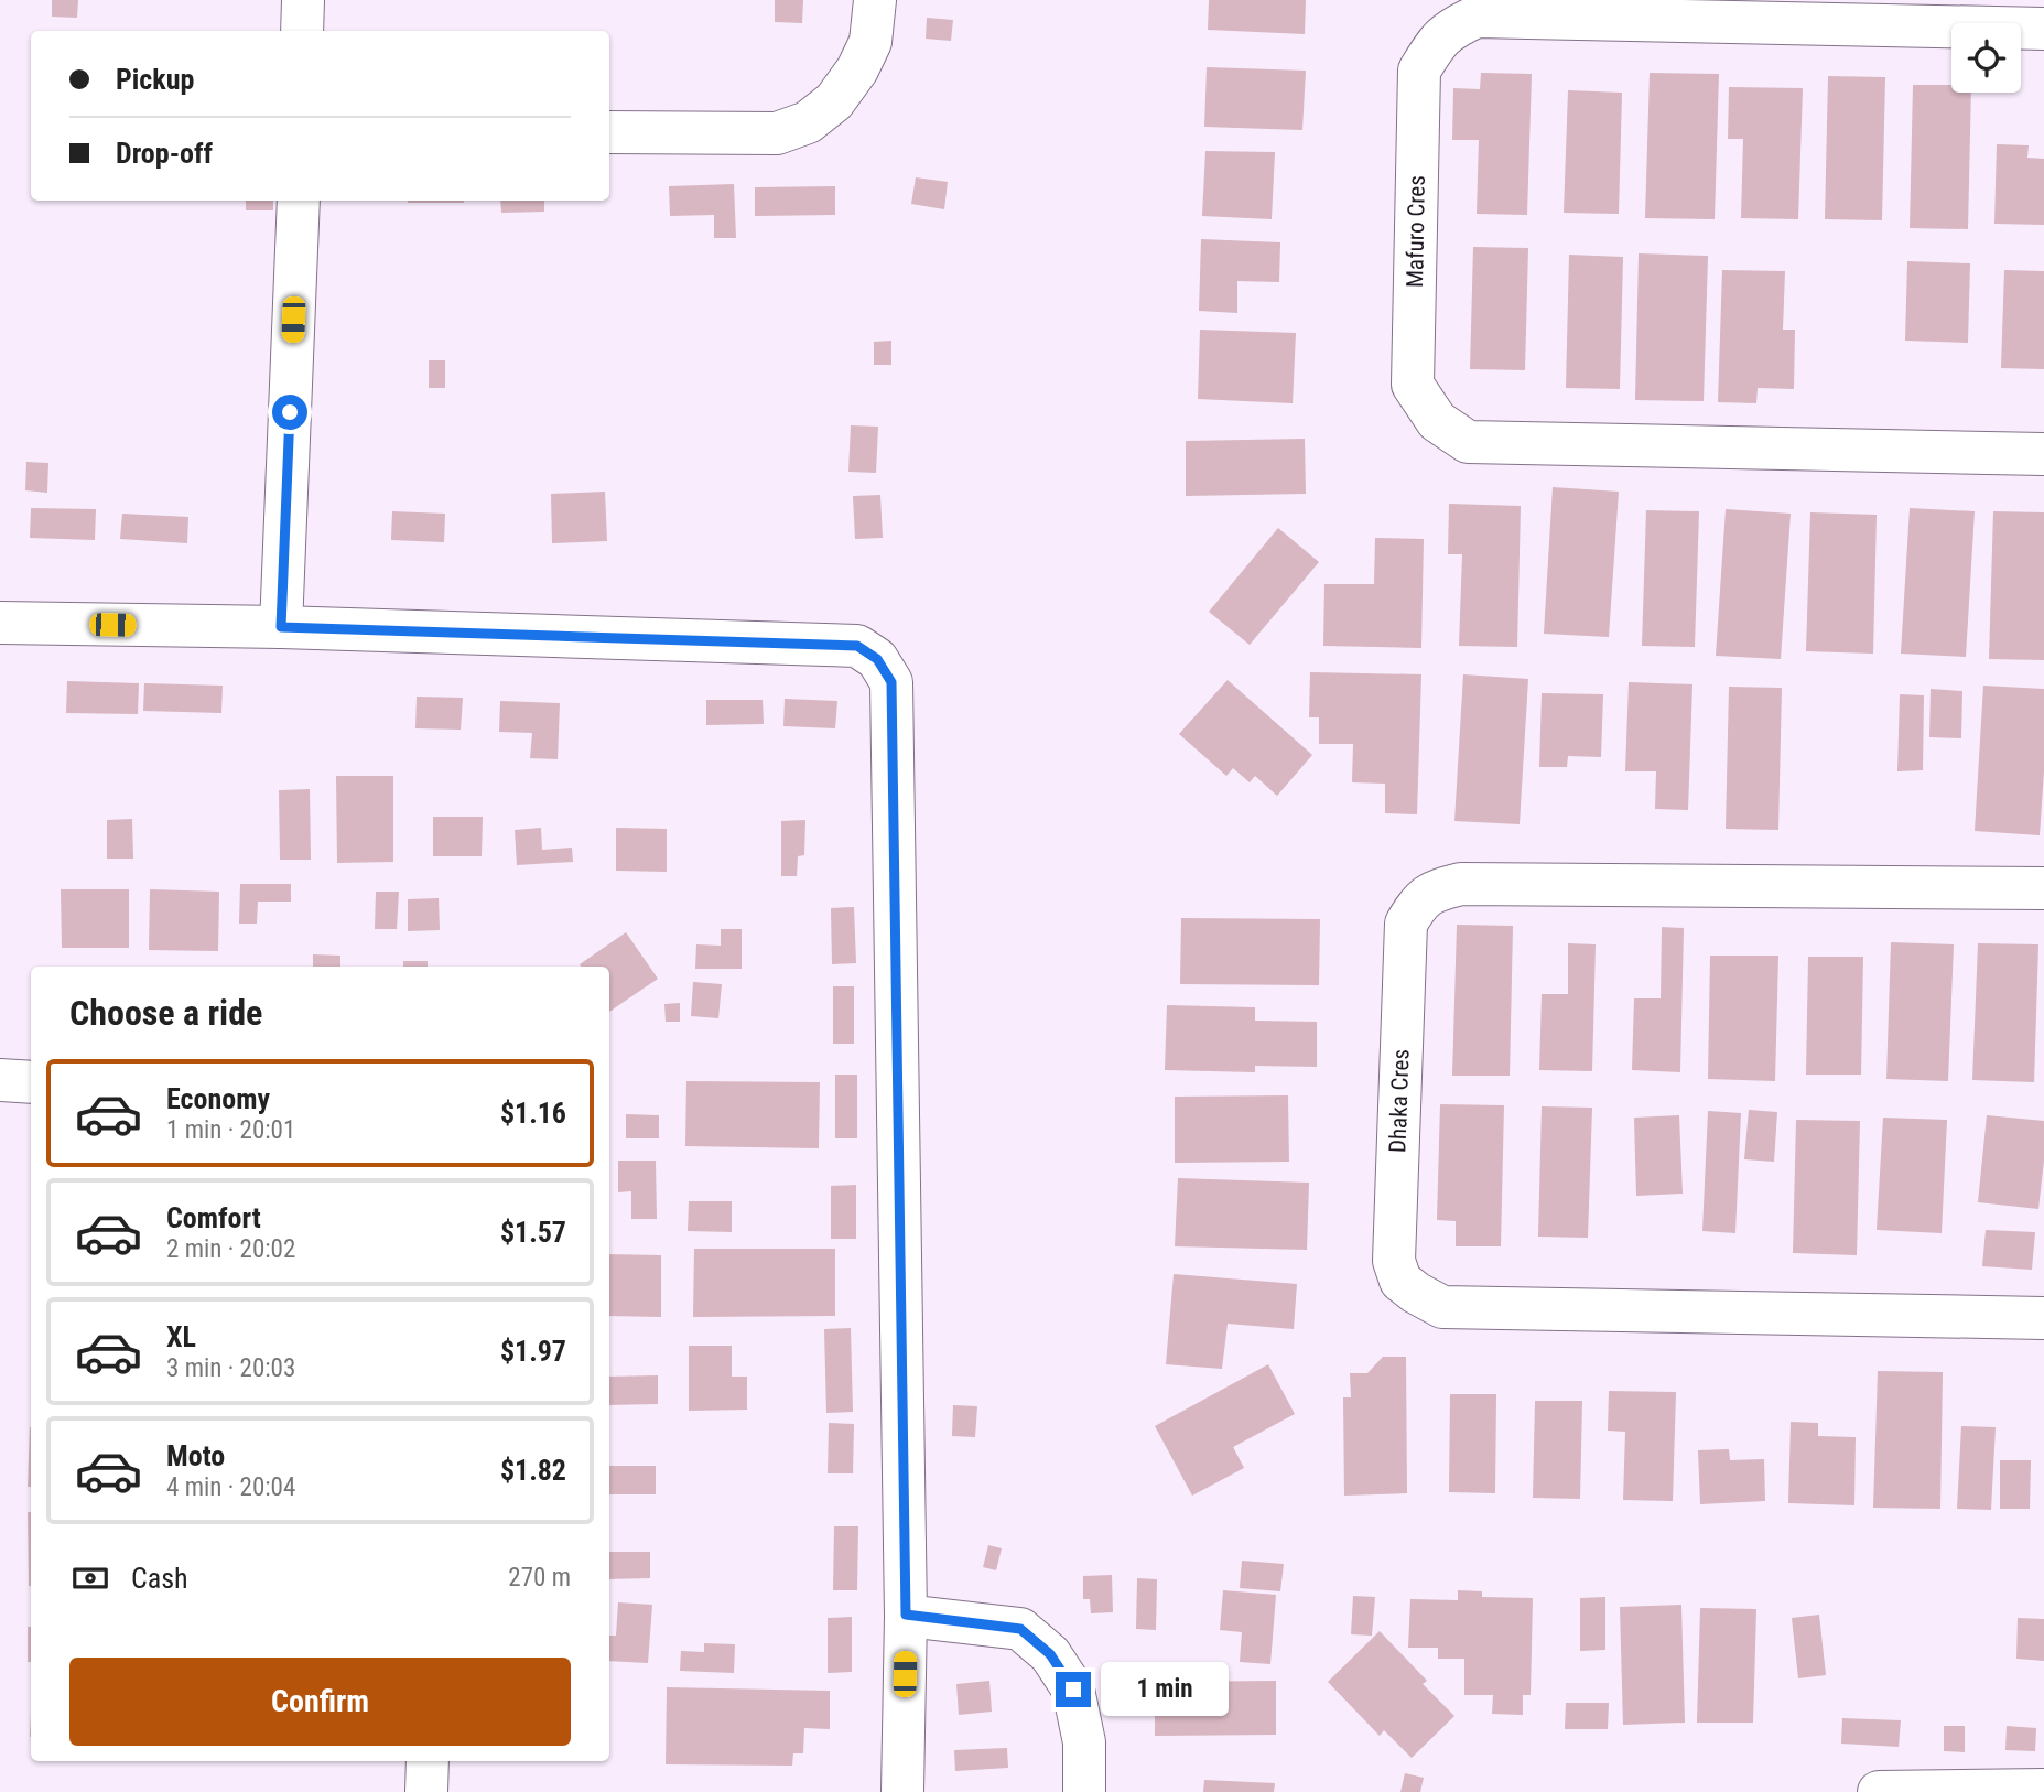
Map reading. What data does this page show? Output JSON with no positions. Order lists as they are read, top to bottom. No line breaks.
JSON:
{"streets":{"street":["Mafuro Cres","Dhaka Cres"]},"page":{"banner":["Pickup","Drop-off"],"heading":"Choose a ride","list":[{"name":"Economy","note":"1 min · 20:01","value":"$1.16"},{"name":"Comfort","note":"2 min · 20:02","value":"$1.57"},{"name":"XL","note":"3 min · 20:03","value":"$1.97"},{"name":"Moto","note":"4 min · 20:04","value":"$1.82"}],"pay":["Cash","270 m"],"buttons":"Confirm","bubble":"1 min"}}
